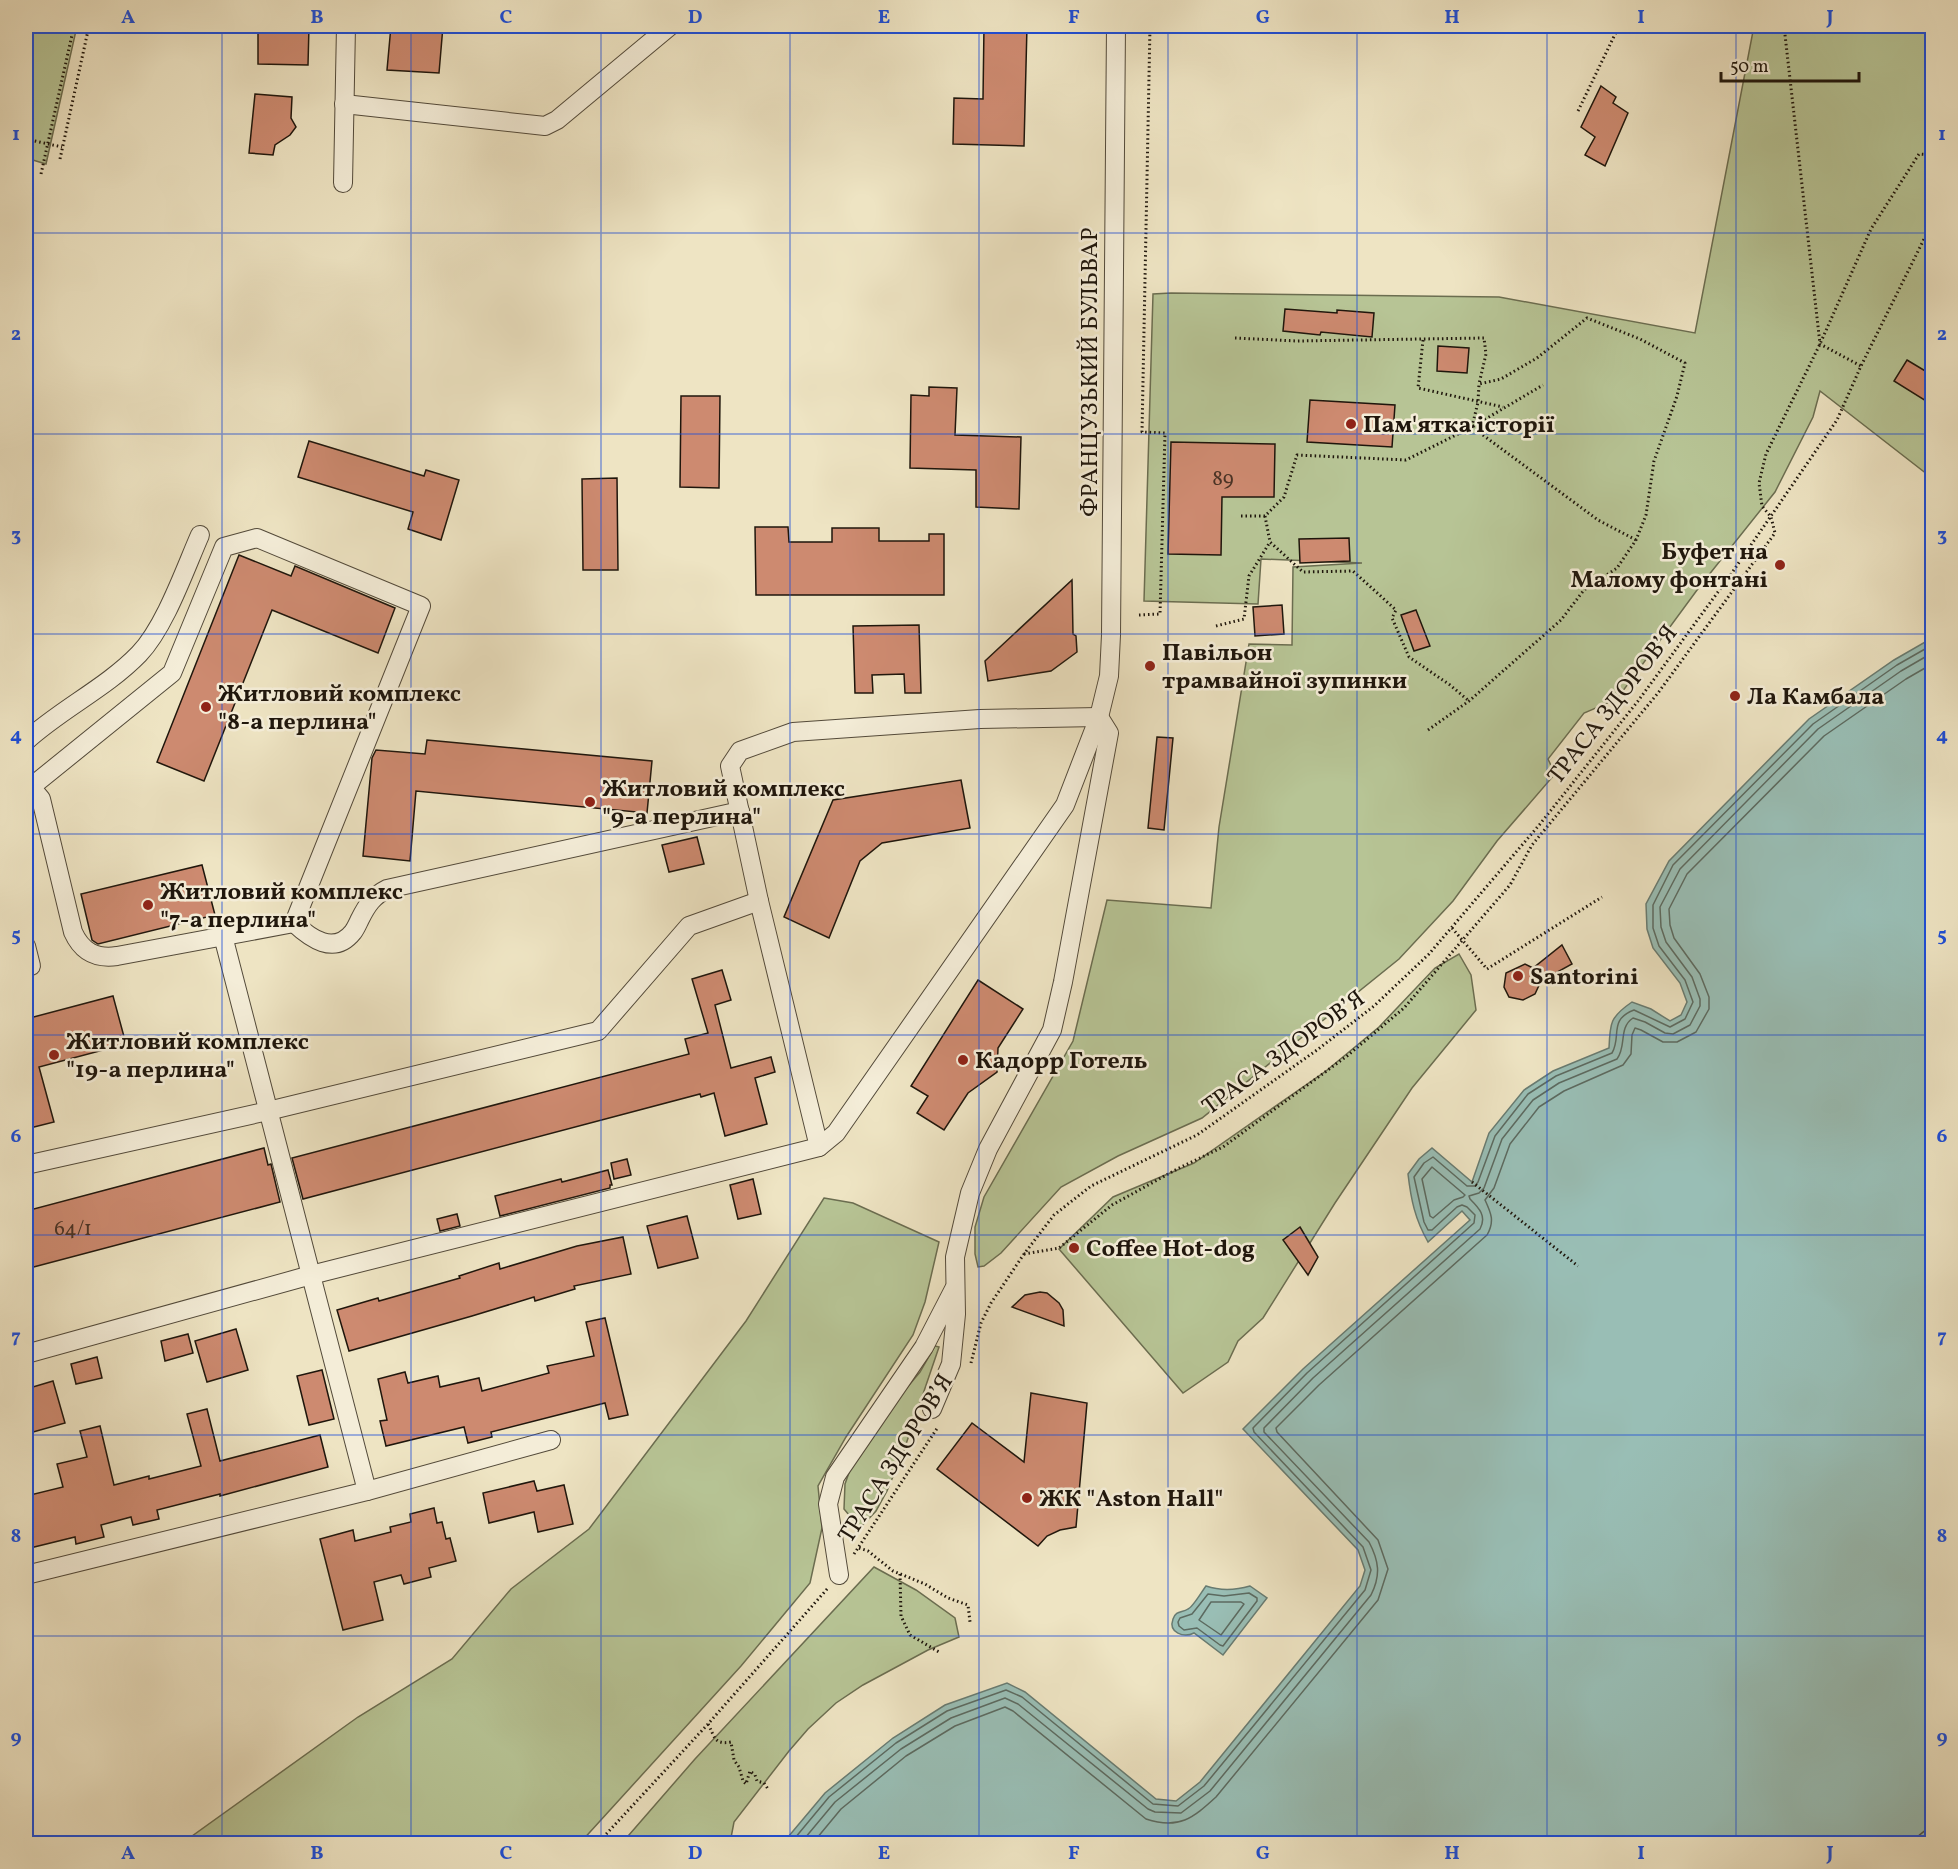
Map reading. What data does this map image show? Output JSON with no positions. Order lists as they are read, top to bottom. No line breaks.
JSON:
{"streets":{"street":["ФРАНЦУЗЬКИЙ БУЛЬВАР"],"path":["ТРАСА ЗДОРОВ’Я"]},"places":["Пам'ятка історії","Буфет на Малому фонтані","Павільон трамвайної зупинки","Ла Камбала","Житловий комплекс \"8-а перлина\"","Житловий комплекс \"9-а перлина\"","Житловий комплекс \"7-а перлина\"","Santorini","Житловий комплекс \"19-а перлина\"","Кадорр Готель","Coffee Hot-dog","ЖК \"Aston Hall\""],"house_numbers":["89","64/1"],"scale_bar":"50 m","grid":{"columns":["A","B","C","D","E","F","G","H","I","J"],"rows":["1","2","3","4","5","6","7","8","9"]}}
